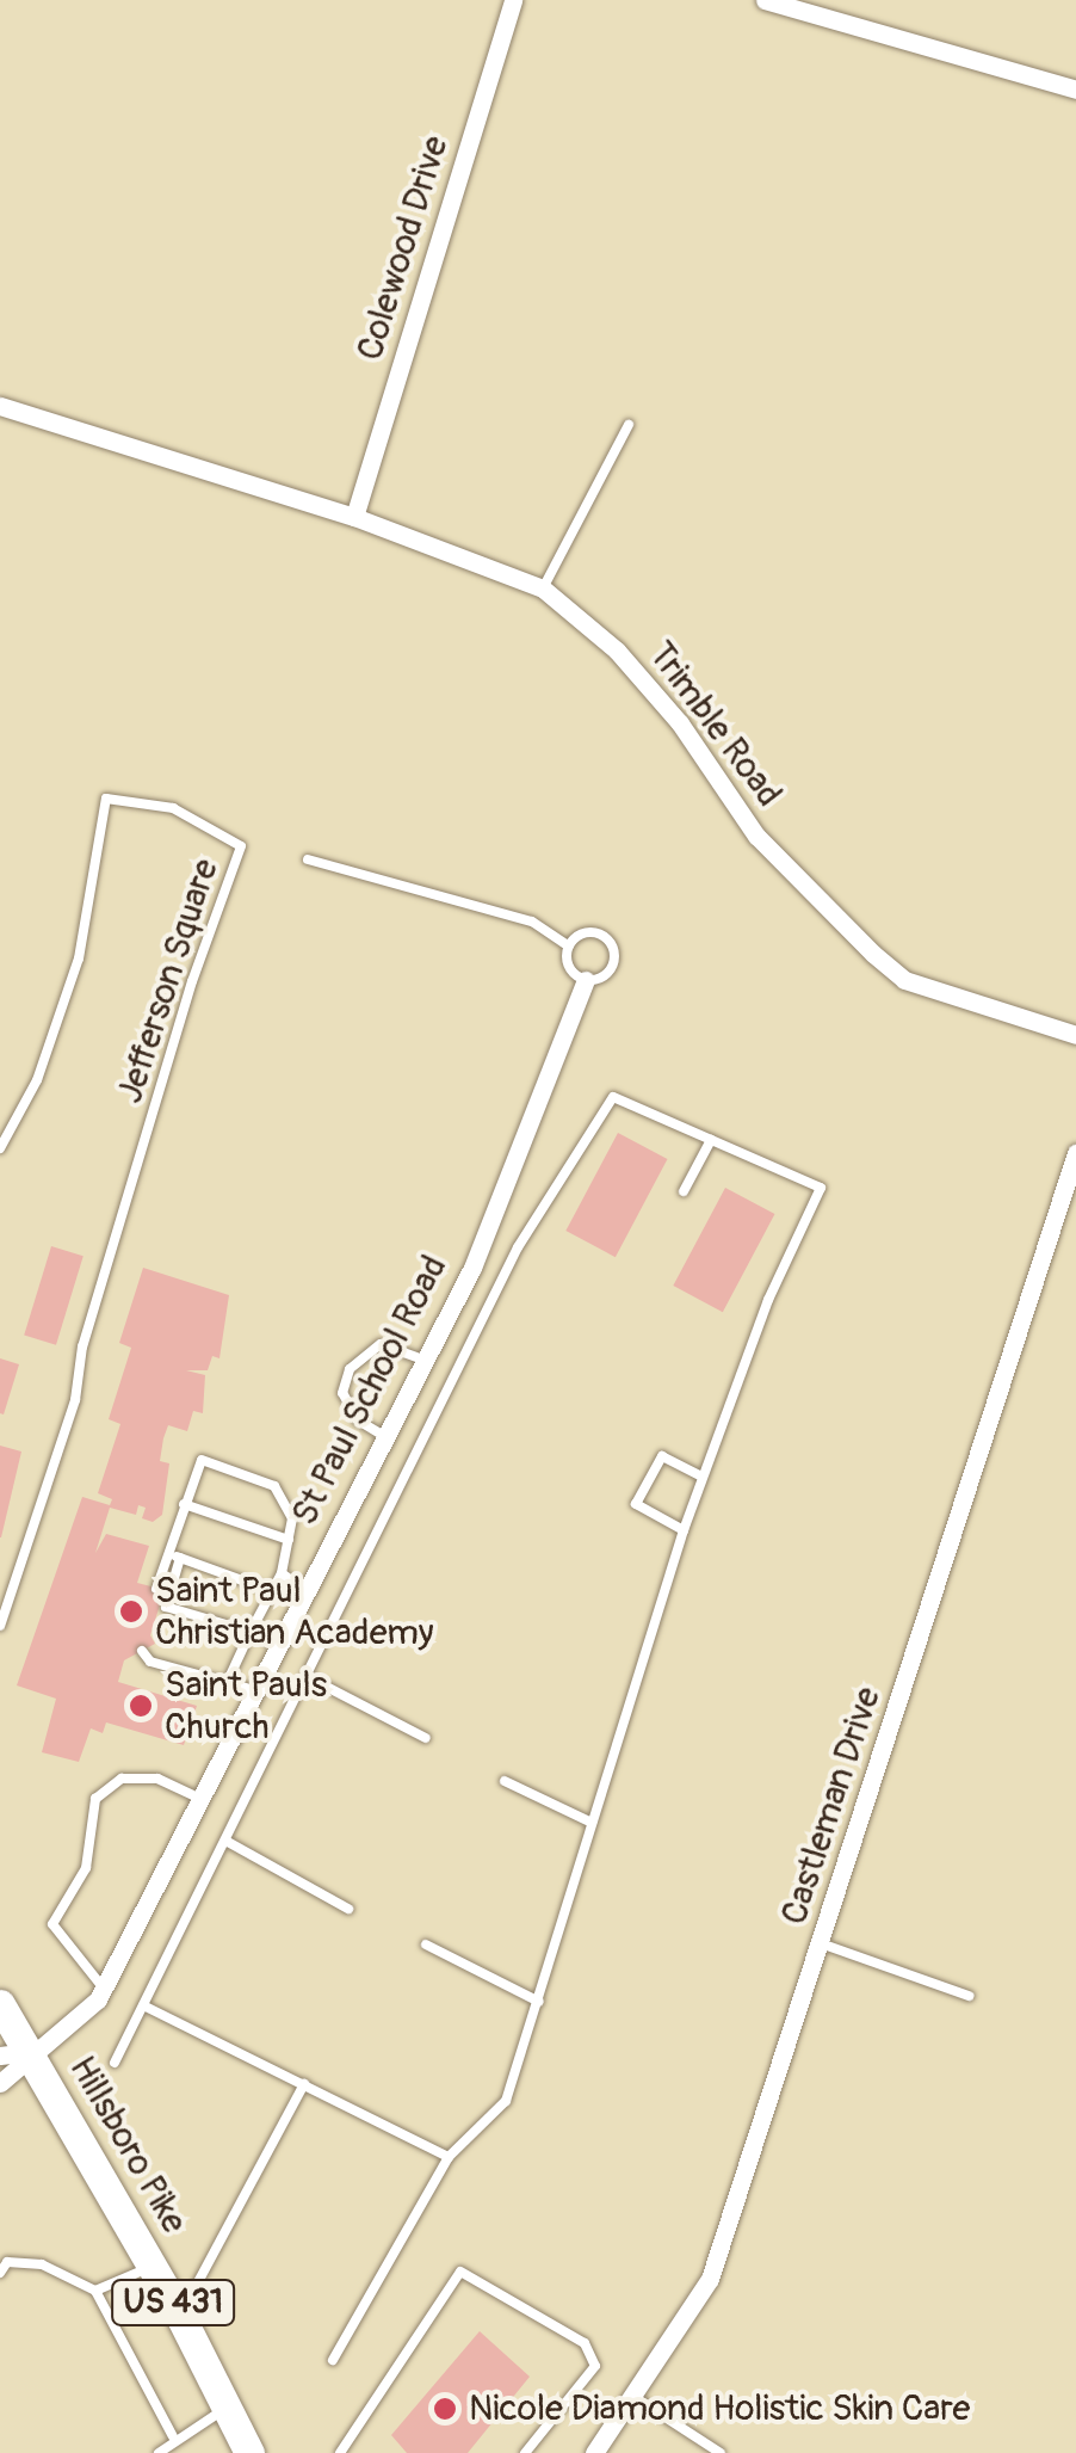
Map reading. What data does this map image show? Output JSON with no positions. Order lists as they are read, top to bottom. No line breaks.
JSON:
{"streets":{"main road":["Hillsboro Pike","US 431"],"street":["Colewood Drive","Trimble Road","St Paul School Road","Castleman Drive"],"lane":["Jefferson Square"]},"crossings":[["Colewood Drive","Trimble Road"],["St Paul School Road","Hillsboro Pike"]],"places":["Saint Paul Christian Academy","Saint Pauls Church","Nicole Diamond Holistic Skin Care"]}
